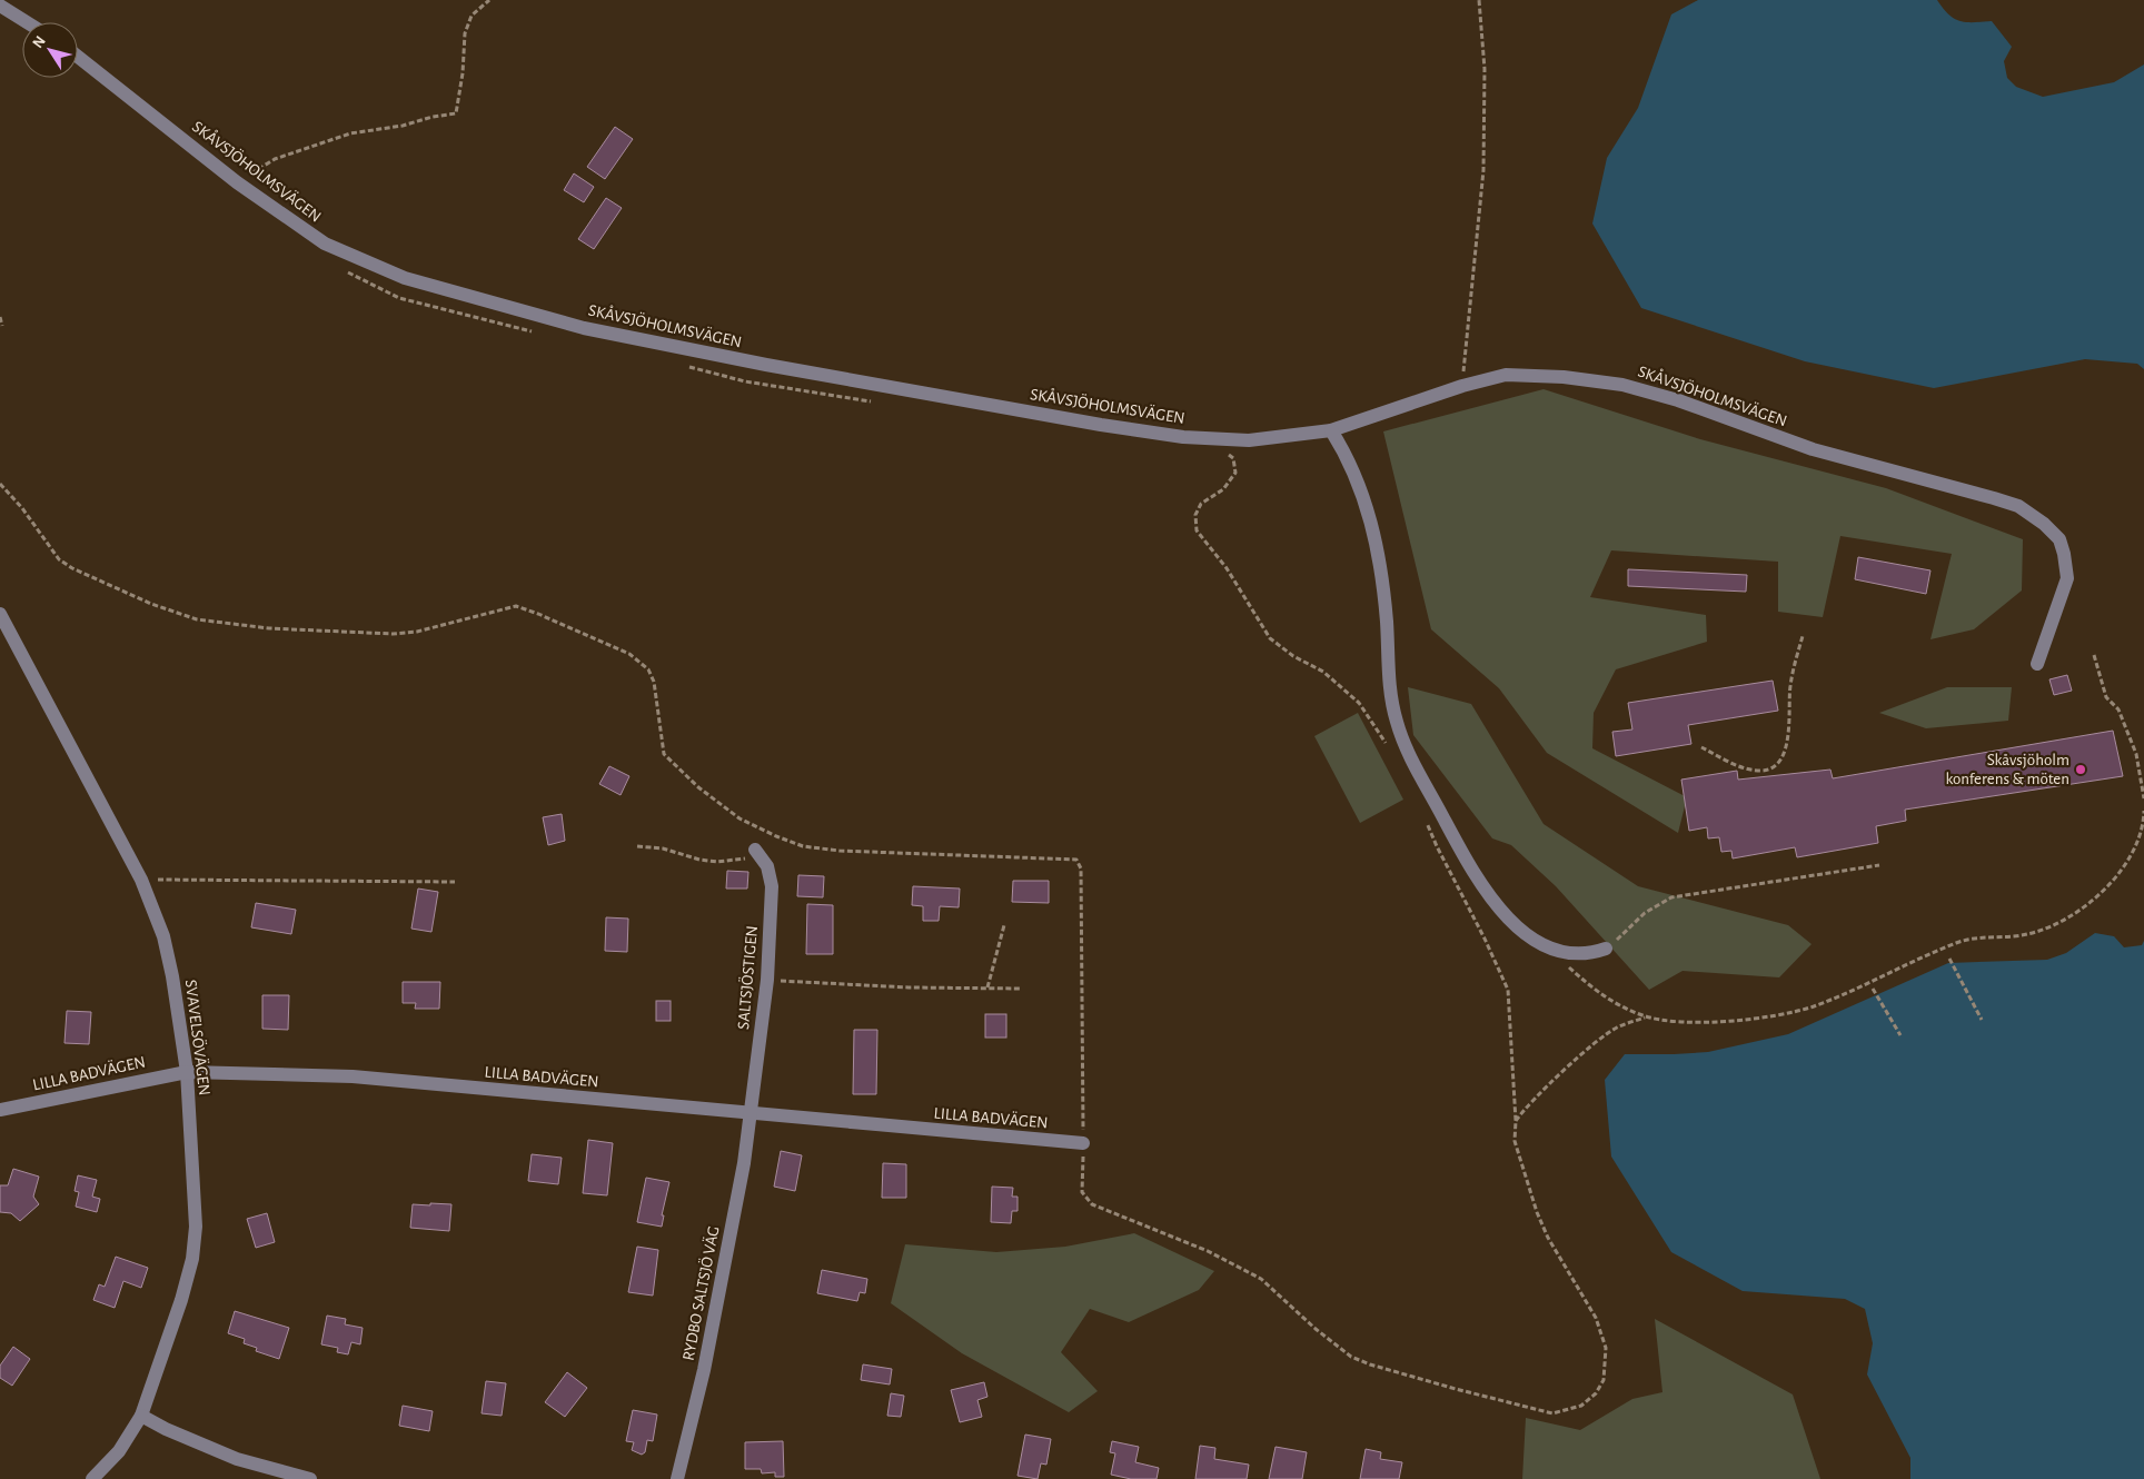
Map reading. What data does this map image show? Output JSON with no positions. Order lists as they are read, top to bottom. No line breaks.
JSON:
{"streets":{"street":["SKÅVSJÖHOLMSVÄGEN","SALTSJÖSTIGEN","SVAVELSÖVÄGEN","LILLA BADVÄGEN","RYDBO SALTSJÖ VÄG"]},"crossings":[["SALTSJÖSTIGEN","LILLA BADVÄGEN"],["SALTSJÖSTIGEN","RYDBO SALTSJÖ VÄG"],["SVAVELSÖVÄGEN","LILLA BADVÄGEN"],["LILLA BADVÄGEN","RYDBO SALTSJÖ VÄG"]],"places":["Skåvsjöholm konferens & möten"],"north":"top left"}
